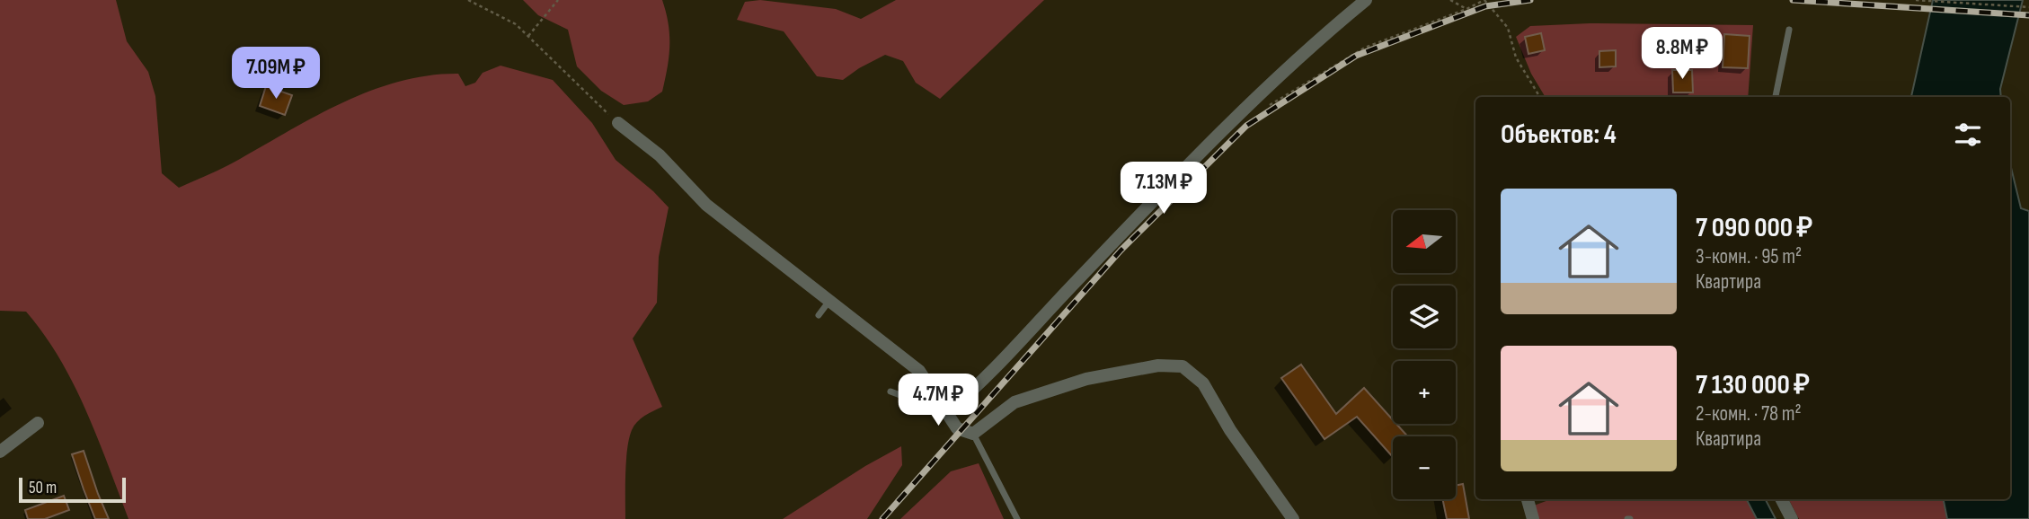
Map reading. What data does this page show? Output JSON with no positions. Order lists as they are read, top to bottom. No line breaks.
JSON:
{"scale_bar":"50 m","north":"left","page":{"price":["8.8M ₽","7.09M ₽","7.13M ₽","4.7M ₽"],"heading":"Объектов: 4","list":[{"name":"7 090 000 ₽","note":"3-комн. · 95 m² · Квартира"},{"name":"7 130 000 ₽","note":"2-комн. · 78 m² · Квартира"}],"map_buttons":["+","−"],"scale":"50 m"}}
